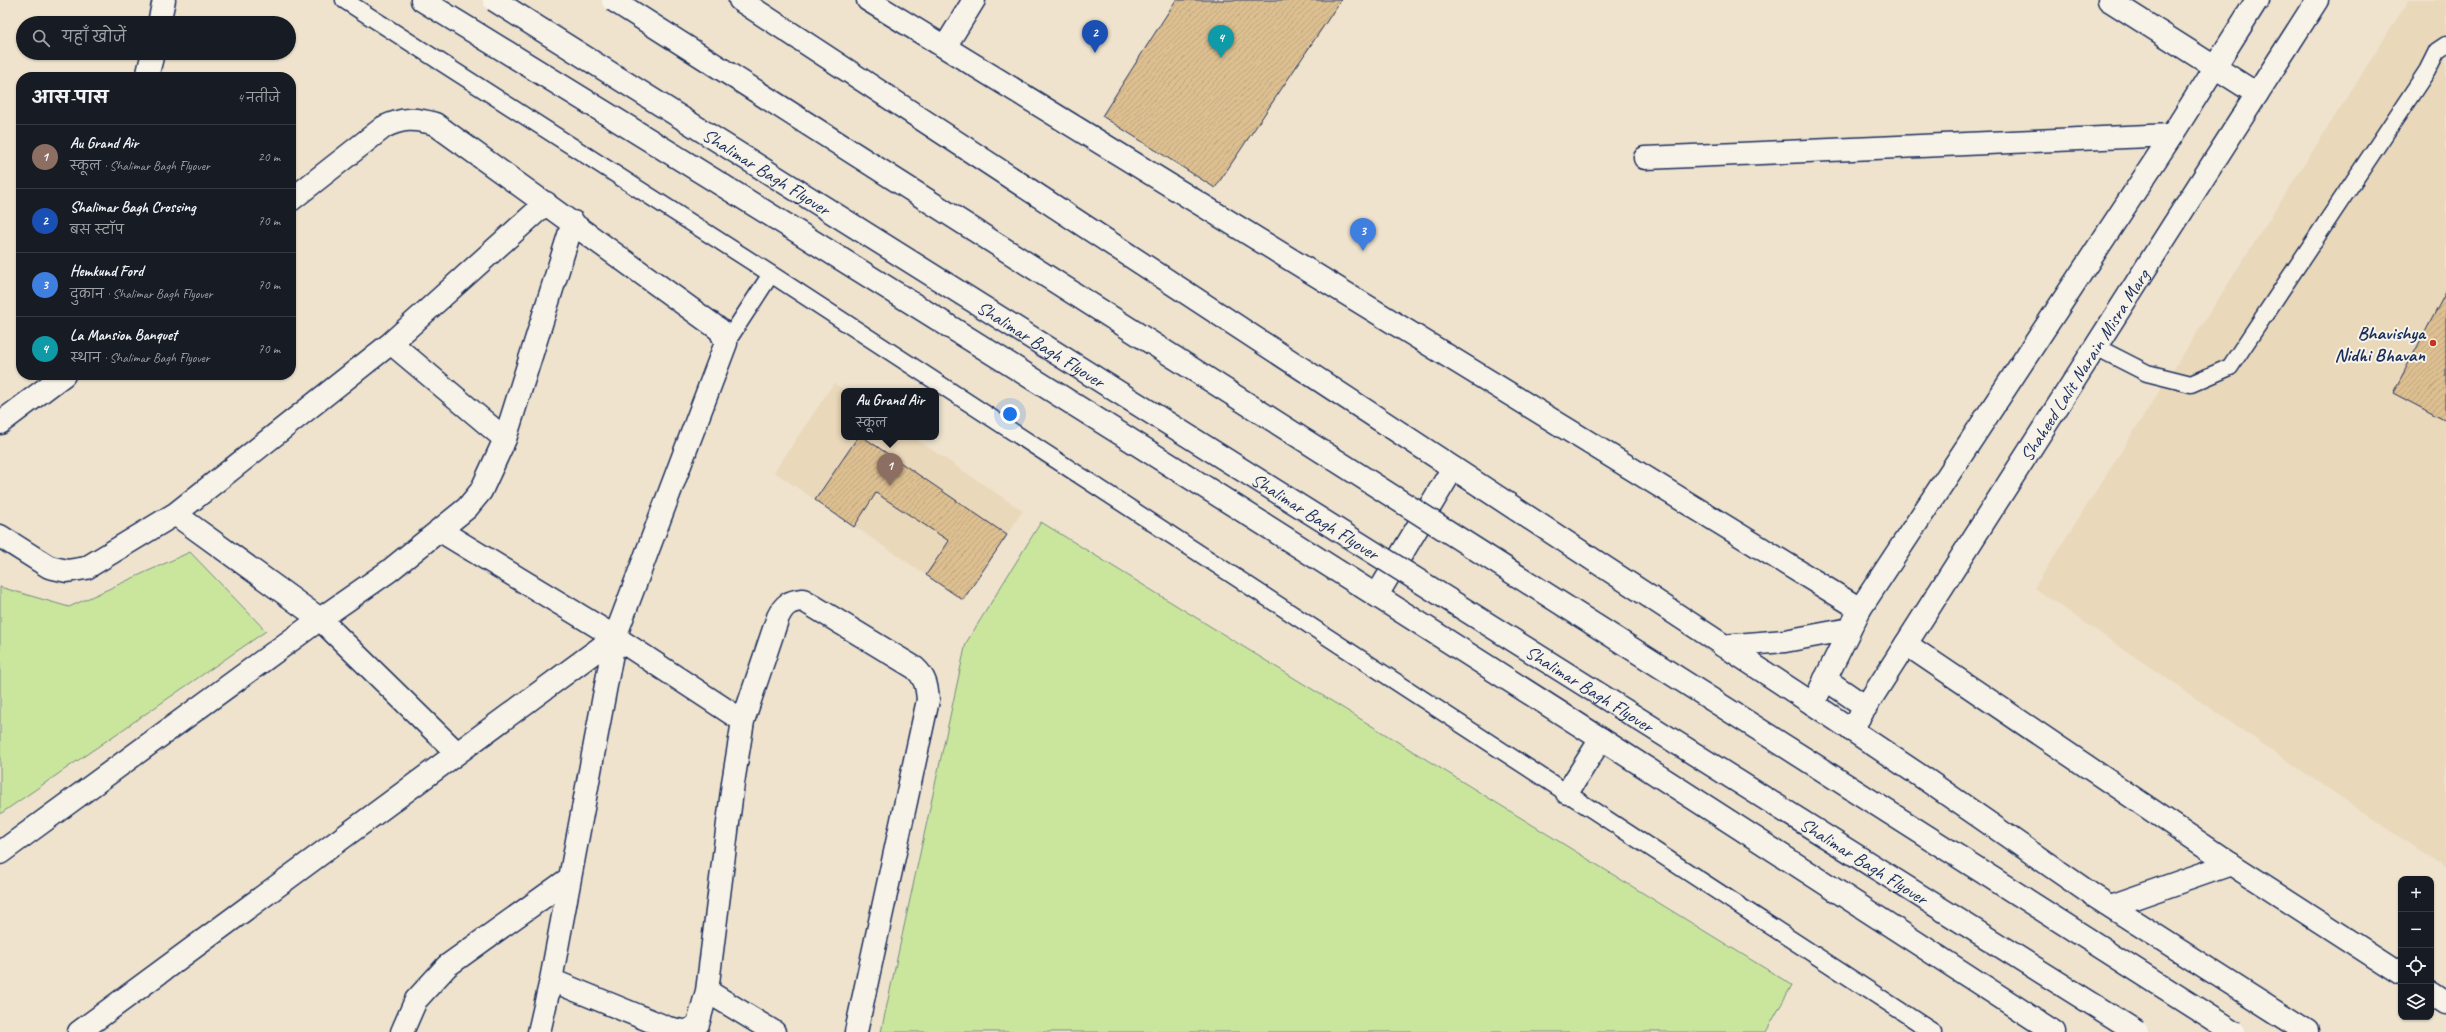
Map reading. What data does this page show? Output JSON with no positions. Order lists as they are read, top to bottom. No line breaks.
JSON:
{"streets":{"street":["Shalimar Bagh Flyover","Shaheed Lalit Narain Misra Marg"]},"places":["Bhavishya Nidhi Bhavan"],"page":{"search":"यहाँ खोजें","pins":["2","4","3","1"],"heading":["आस-पास","4 नतीजे"],"list":[{"mark":"1","name":"Au Grand Air","note":"स्कूल · Shalimar Bagh Flyover","value":"20 m"},{"mark":"2","name":"Shalimar Bagh Crossing","note":"बस स्टॉप","value":"70 m"},{"mark":"3","name":"Hemkund Ford","note":"दुकान · Shalimar Bagh Flyover","value":"70 m"},{"mark":"4","name":"La Mansion Banquet","note":"स्थान · Shalimar Bagh Flyover","value":"70 m"}],"popup":["Au Grand Air","स्कूल"],"map_buttons":["+","−"]}}
